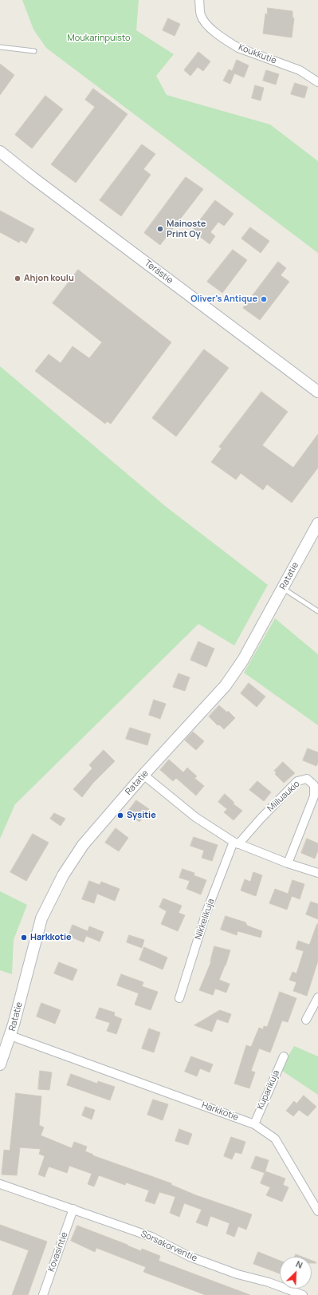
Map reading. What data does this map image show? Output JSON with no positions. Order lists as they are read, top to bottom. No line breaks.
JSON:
{"streets":{"street":["Koukkutie","Terästie","Ratatie","Miiluaukio","Nikkelikuja","Kuparikuja","Harkkotie","Sorsakorventie","Kovasintie"]},"crossings":[["Ratatie","Harkkotie"],["Miiluaukio","Nikkelikuja"],["Kuparikuja","Harkkotie"],["Sorsakorventie","Kovasintie"]],"parks":["Moukarinpuisto"],"places":["Mainoste Print Oy","Ahjon koulu","Oliver's Antique","Sysitie","Harkkotie"],"north":"top right"}
